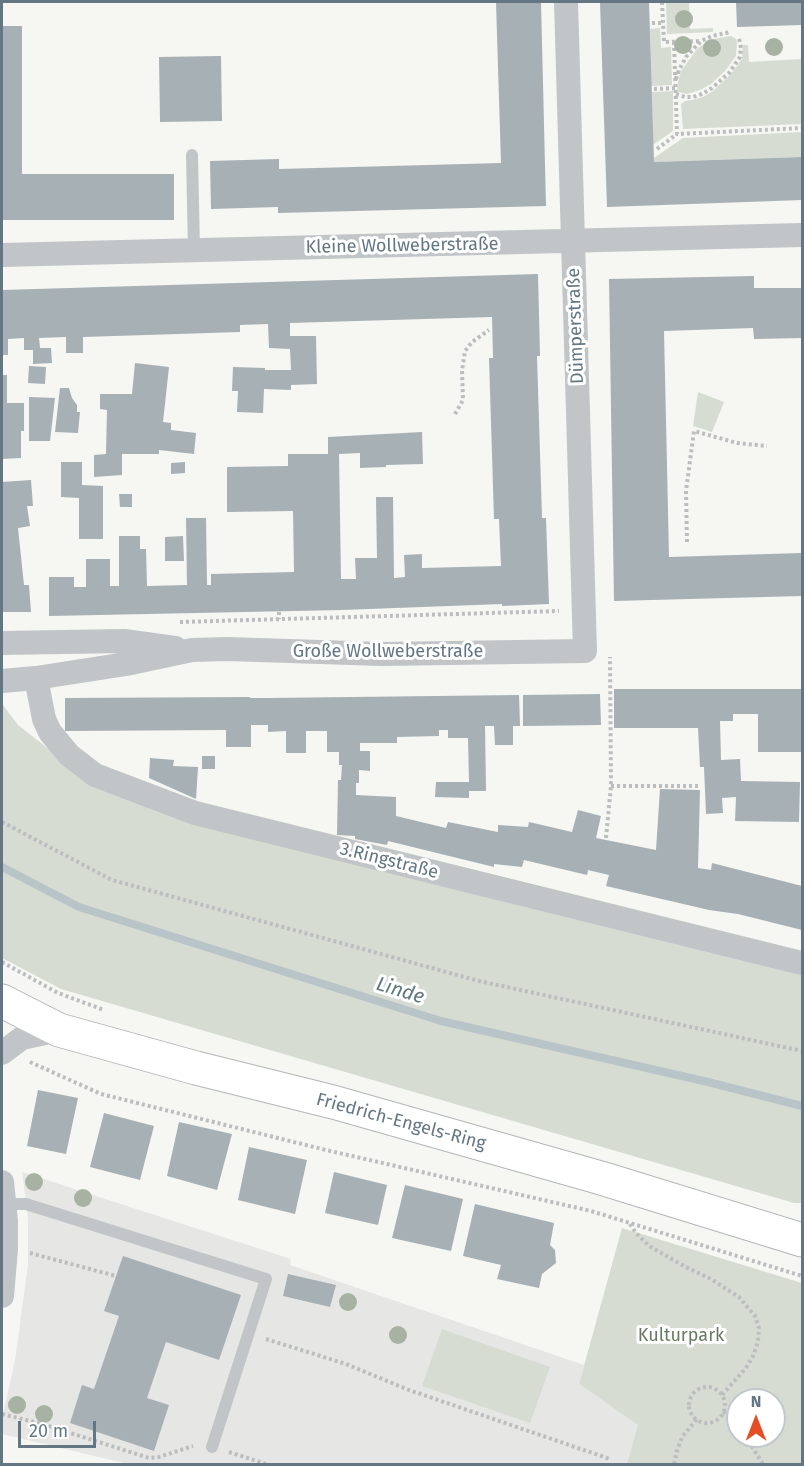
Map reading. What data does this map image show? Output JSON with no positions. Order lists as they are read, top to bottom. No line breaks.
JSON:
{"streets":{"main road":["Friedrich-Engels-Ring"],"street":["Kleine Wollweberstraße","Dümperstraße","Große Wollweberstraße","3.Ringstraße"]},"crossings":[["Kleine Wollweberstraße","Dümperstraße"],["Dümperstraße","Große Wollweberstraße"],["Große Wollweberstraße","3.Ringstraße"]],"water":["Linde"],"parks":["Kulturpark"],"scale_bar":"20 m","north":"top"}
